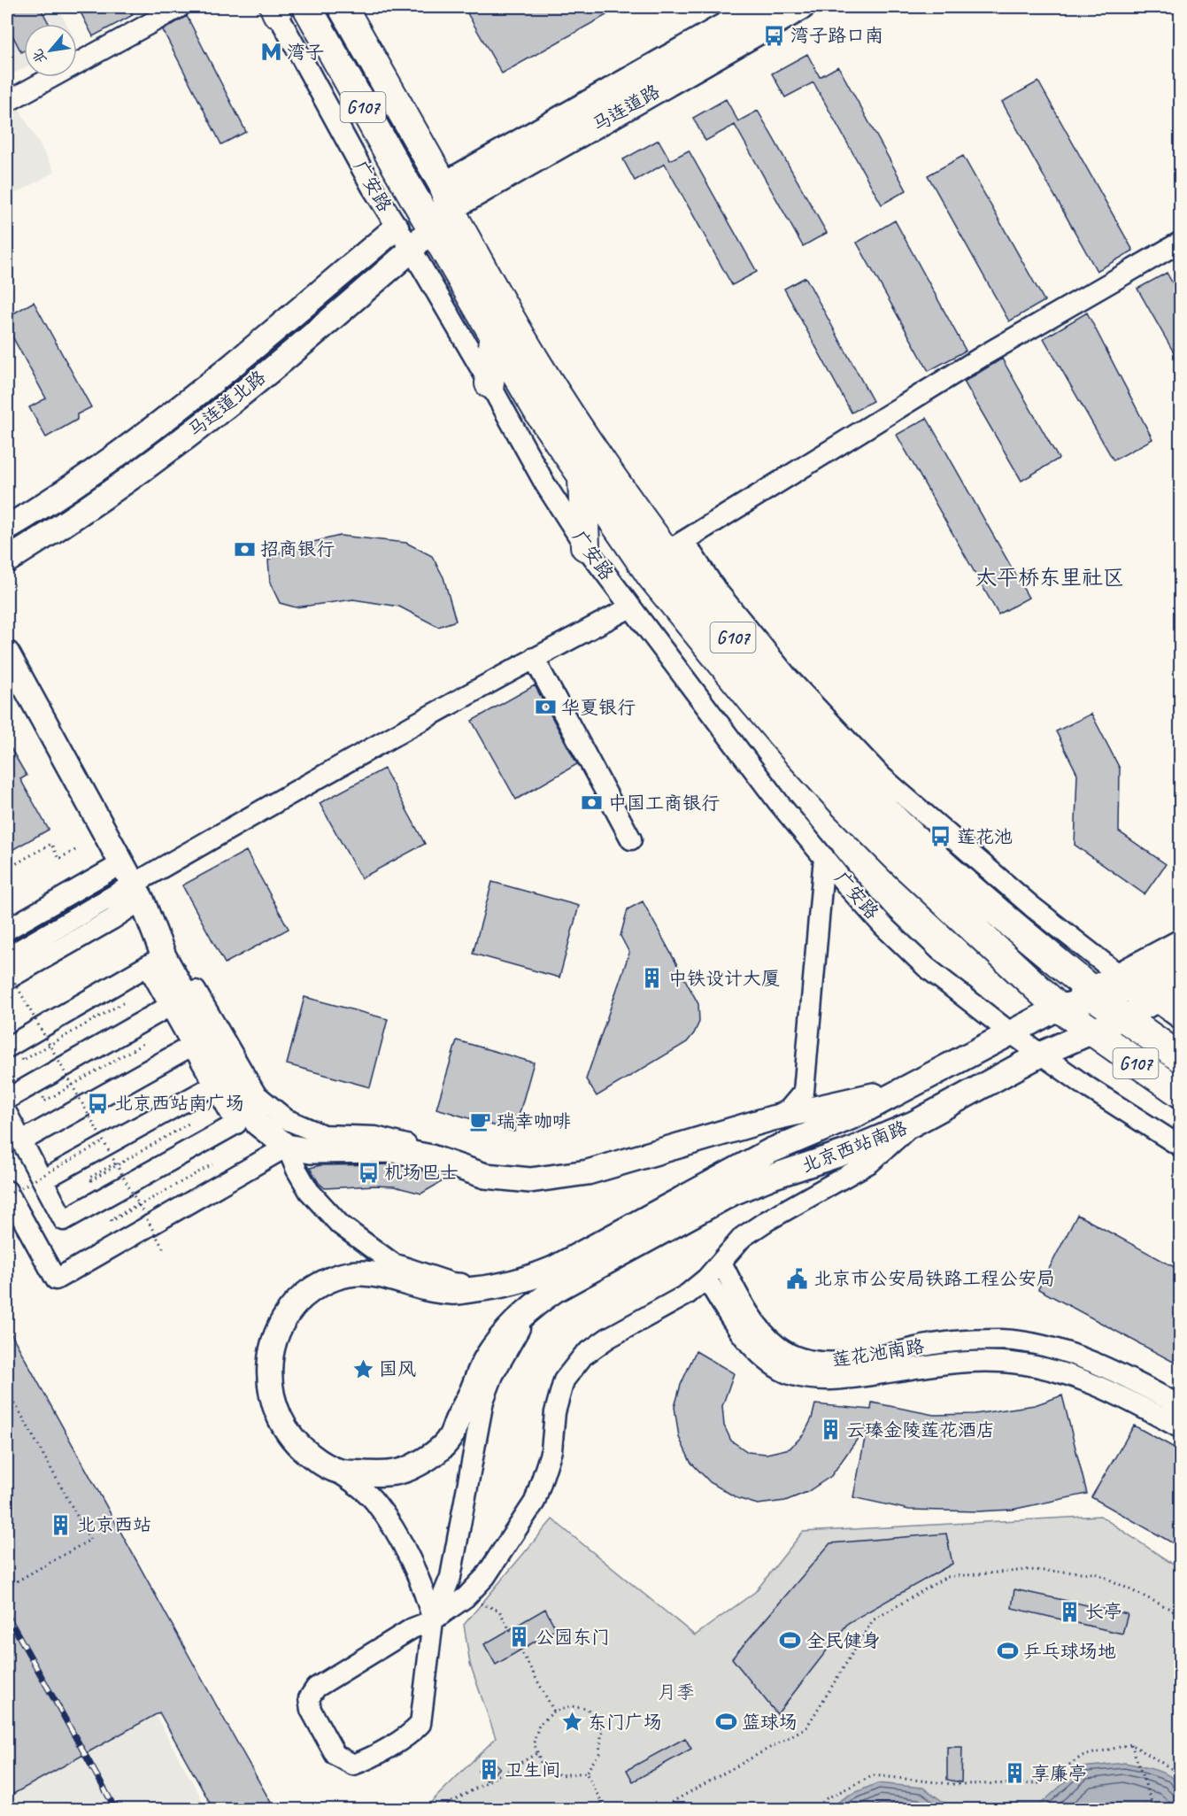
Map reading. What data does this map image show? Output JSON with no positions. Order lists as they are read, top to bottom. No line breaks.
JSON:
{"streets":{"highway":["G107","广安路"],"main road":["马连道路","马连道北路","北京西站南路"],"street":["莲花池南路"]},"crossings":[["G107","马连道路"],["G107","广安路"],["G107","马连道北路"],["G107","北京西站南路"],["马连道路","广安路"],["马连道路","马连道北路"],["广安路","马连道北路"],["广安路","北京西站南路"]],"districts":["太平桥东里社区"],"parks":["月季"],"places":{"bus stop":["湾子路口南","莲花池","北京西站南广场","机场巴士"],"metro station":["湾子"],"bank":["招商银行","华夏银行","中国工商银行"],"building":["中铁设计大厦","云瑧金陵莲花酒店","北京西站","长亭","公园东门","卫生间","享廉亭"],"cafe":["瑞幸咖啡"],"public building":["北京市公安局铁路工程公安局"],"place":["国风","东门广场"],"sports":["全民健身","乒乓球场地","篮球场"]},"north":"bottom left"}
